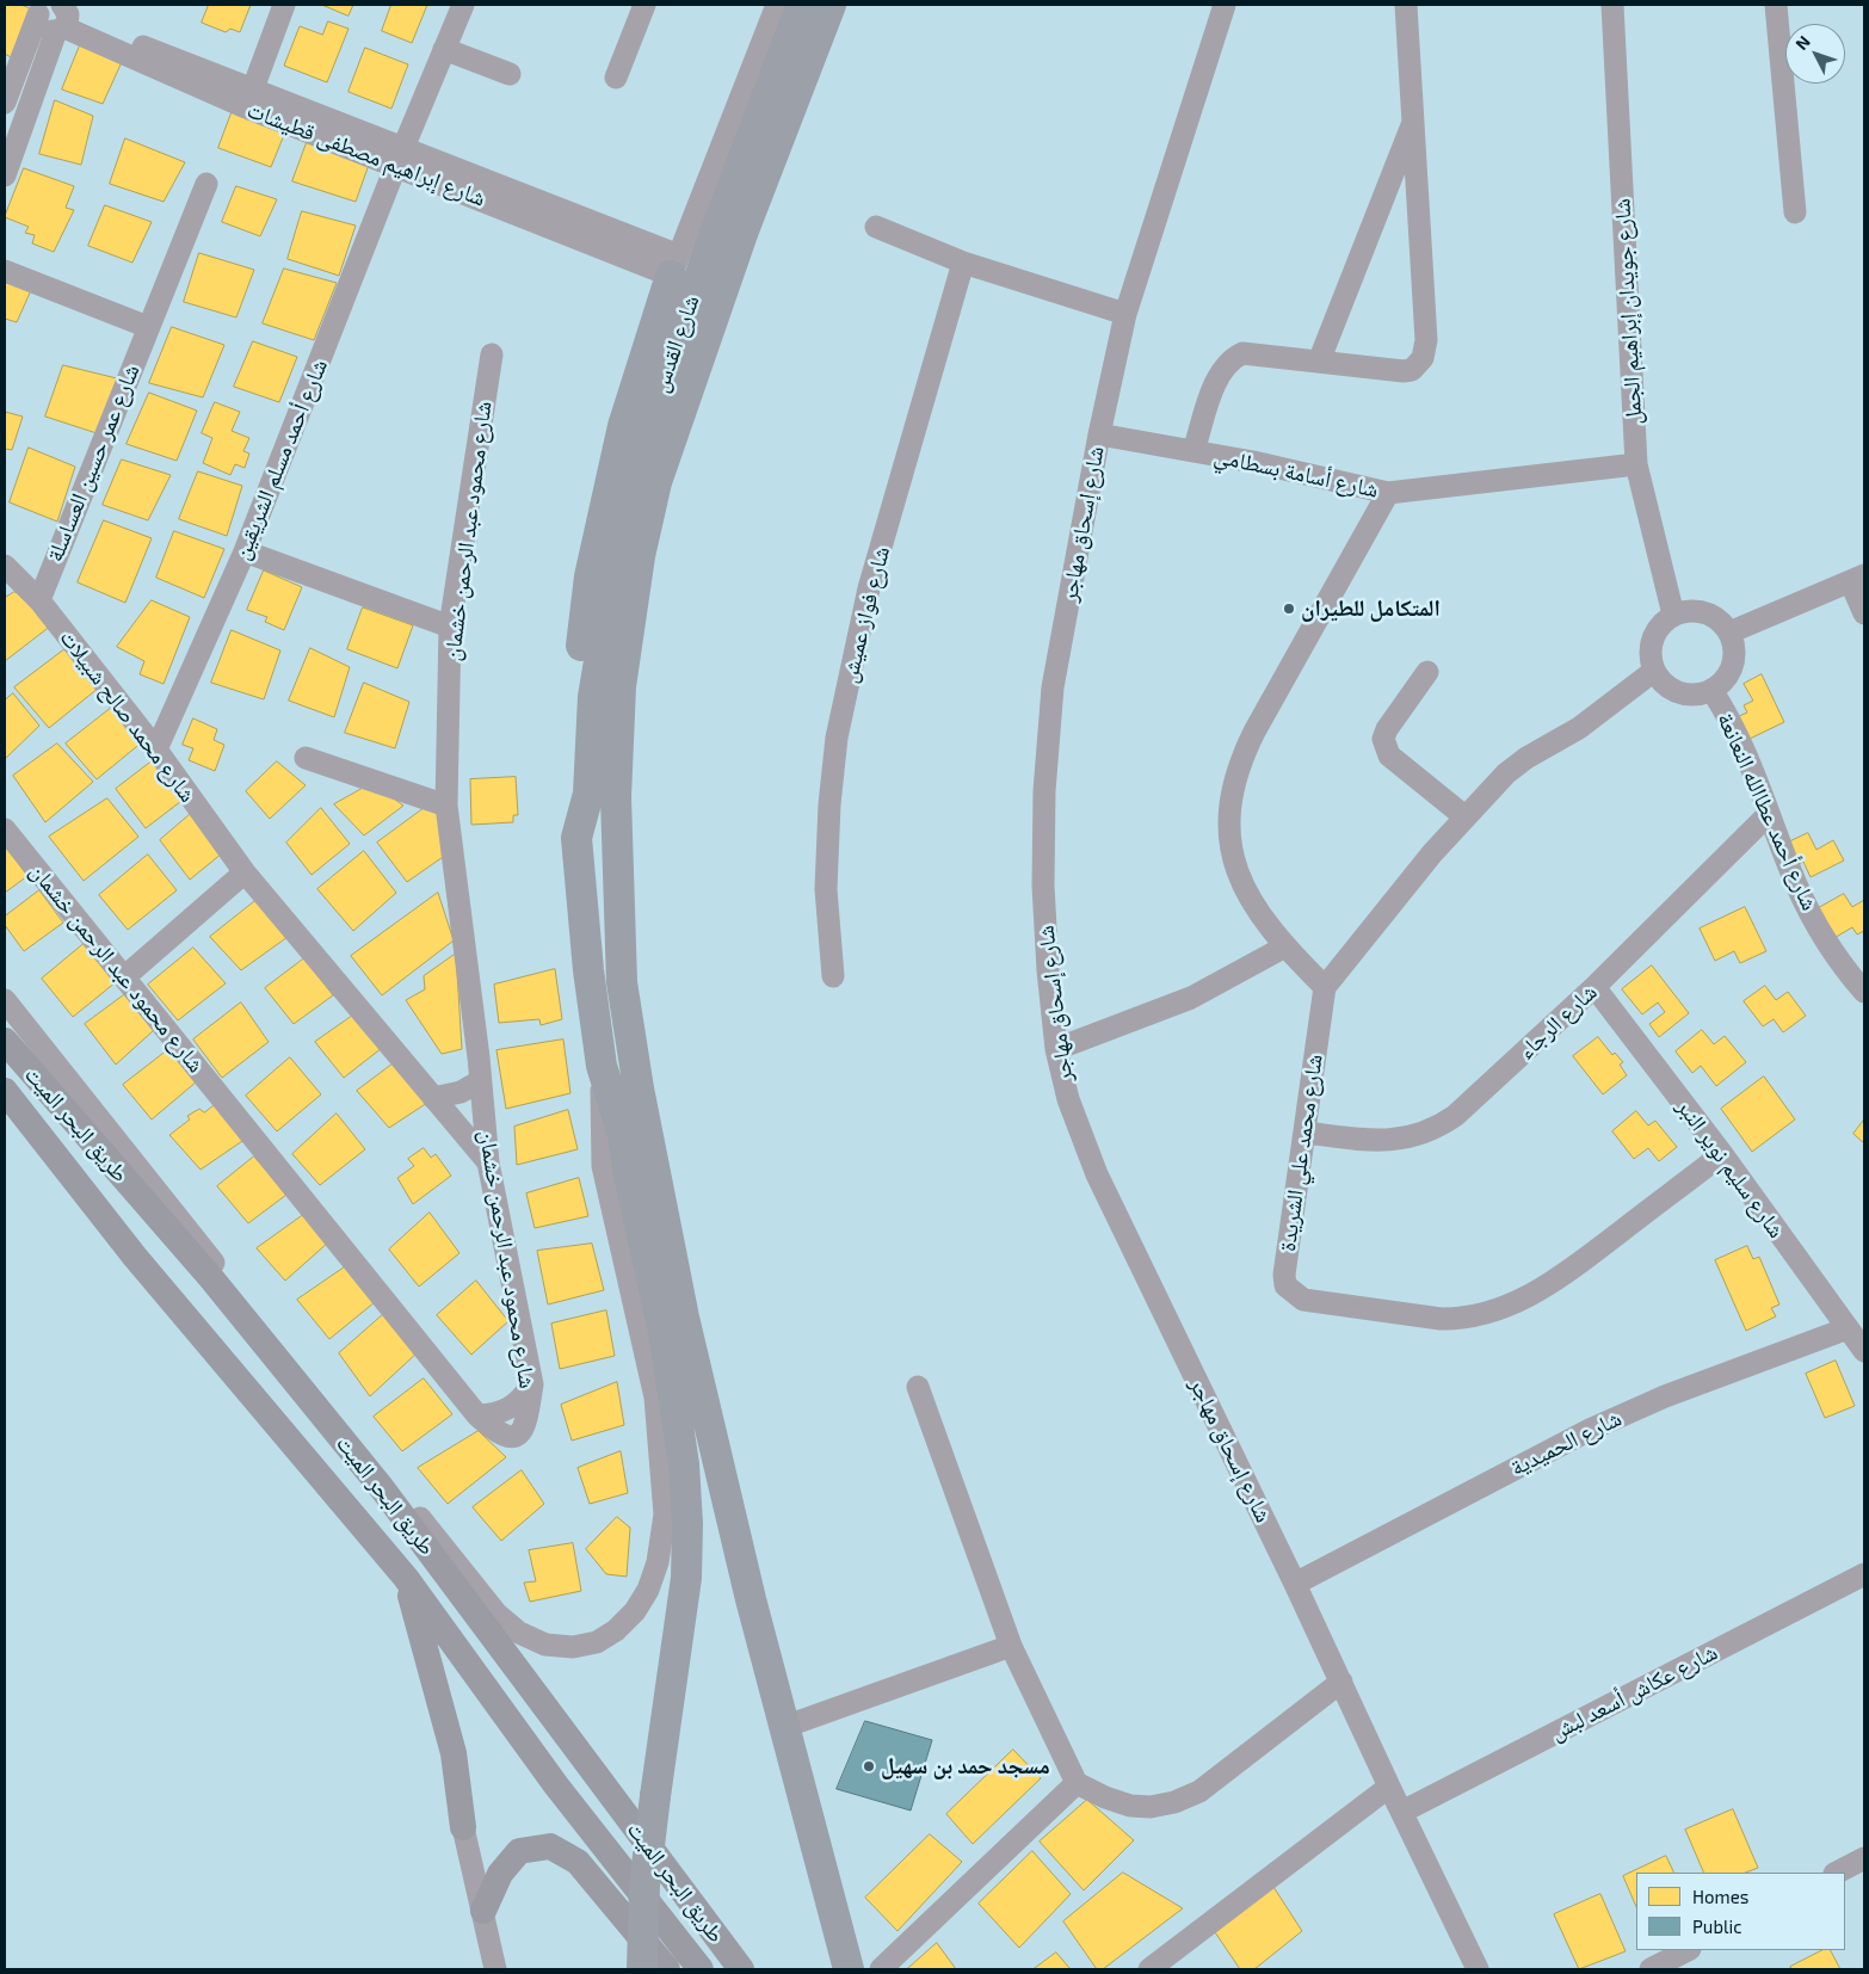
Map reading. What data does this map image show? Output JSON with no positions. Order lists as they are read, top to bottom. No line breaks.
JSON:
{"streets":{"highway":["شارع القدس"],"main road":["طريق البحر الميت"],"street":["شارع إبراهيم مصطفى قطيشات","شارع جويدان إبراهيم الجمل","شارع أحمد مسلم الشريقين","شارع عمر حسين العساسلة","شارع أسامة بسطامي","شارع إسحاق مهاجر","شارع محمود عبد الرحمن خشمان","شارع فواز عميش","شارع محمد صالح شبيلات","شارع أحمد عطاالله النعانعة","شارع الرجاء","شارع محمد علي الشريدة","شارع سليم نوير النبر","شارع الحميدية","شارع عكاش أسعد لبش"]},"crossings":[["شارع إبراهيم مصطفى قطيشات","شارع أحمد مسلم الشريقين"],["شارع جويدان إبراهيم الجمل","شارع أسامة بسطامي"],["شارع جويدان إبراهيم الجمل","شارع أحمد عطاالله النعانعة"],["شارع أحمد مسلم الشريقين","شارع محمد صالح شبيلات"],["شارع عمر حسين العساسلة","شارع محمد صالح شبيلات"],["شارع أسامة بسطامي","شارع إسحاق مهاجر"],["شارع إسحاق مهاجر","شارع الحميدية"],["شارع إسحاق مهاجر","شارع عكاش أسعد لبش"],["شارع محمود عبد الرحمن خشمان","شارع محمد صالح شبيلات"],["شارع أحمد عطاالله النعانعة","شارع الرجاء"],["شارع الرجاء","شارع محمد علي الشريدة"],["شارع الرجاء","شارع سليم نوير النبر"],["شارع محمد علي الشريدة","شارع سليم نوير النبر"],["شارع سليم نوير النبر","شارع الحميدية"]],"places":["المتكامل للطيران","مسجد حمد بن سهيل"],"legend":["Homes","Public"],"north":"top left"}
